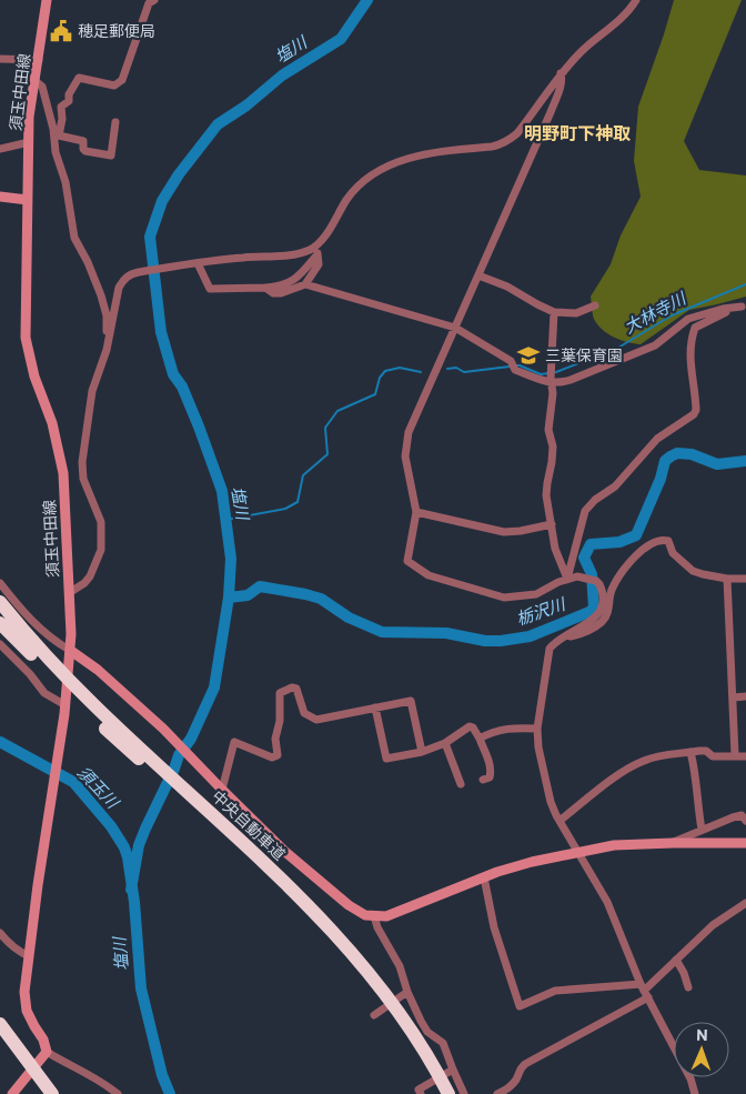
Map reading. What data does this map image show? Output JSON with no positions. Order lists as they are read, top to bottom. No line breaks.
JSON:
{"streets":{"highway":["中央自動車道"],"main road":["須玉中田線"]},"crossings":[["須玉中田線","中央自動車道"]],"districts":["明野町下神取"],"water":["塩川","大林寺川","栃沢川","須玉川"],"places":{"public building":["穂足郵便局"],"school or university":["三葉保育園"]},"north":"top"}
